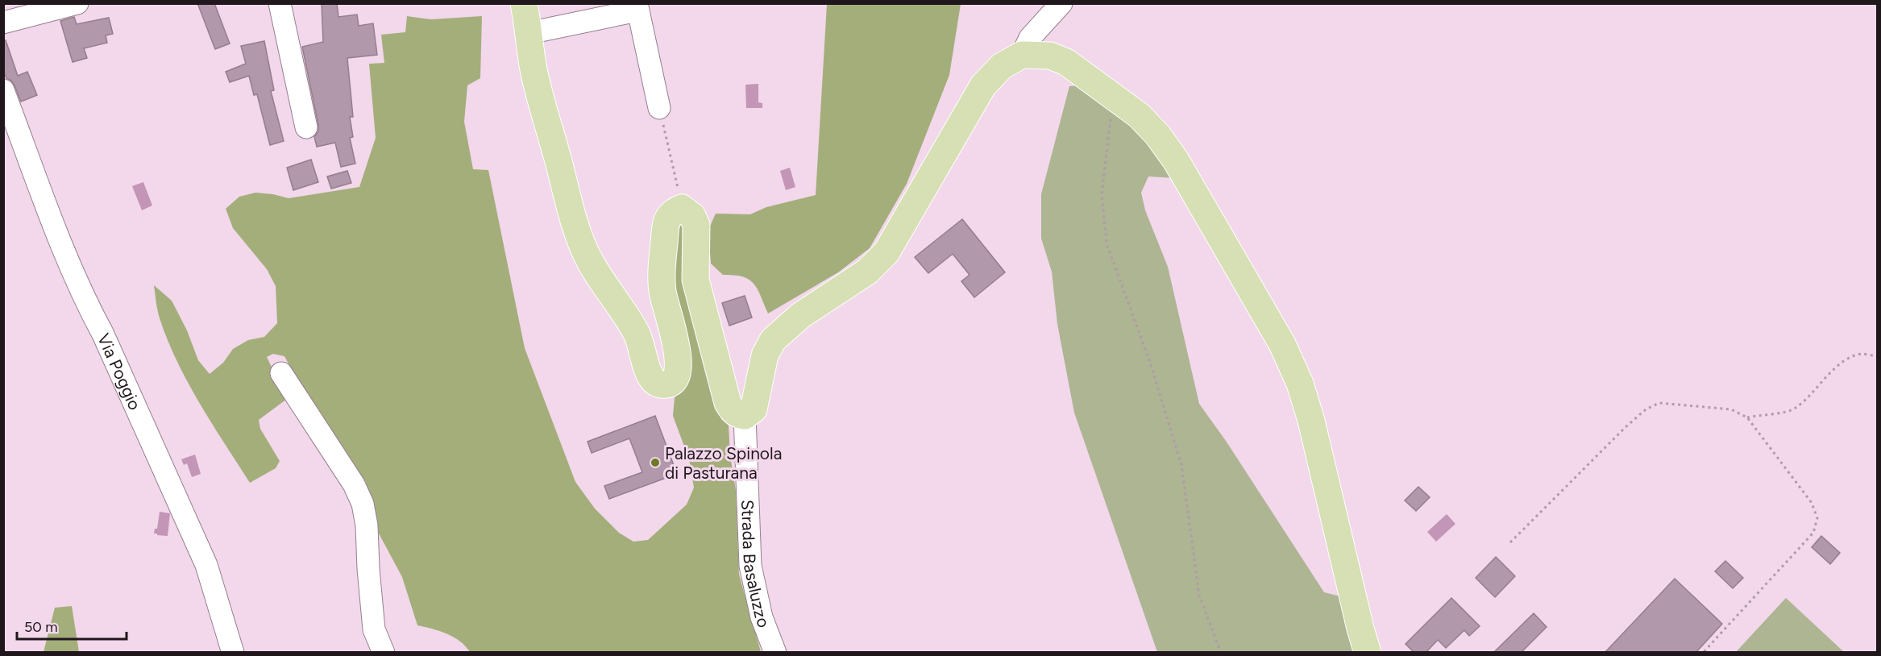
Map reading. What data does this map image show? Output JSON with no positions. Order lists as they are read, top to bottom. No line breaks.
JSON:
{"streets":{"street":["Via Poggio","Strada Basaluzzo"]},"places":["Palazzo Spinola di Pasturana"],"scale_bar":"50 m"}
